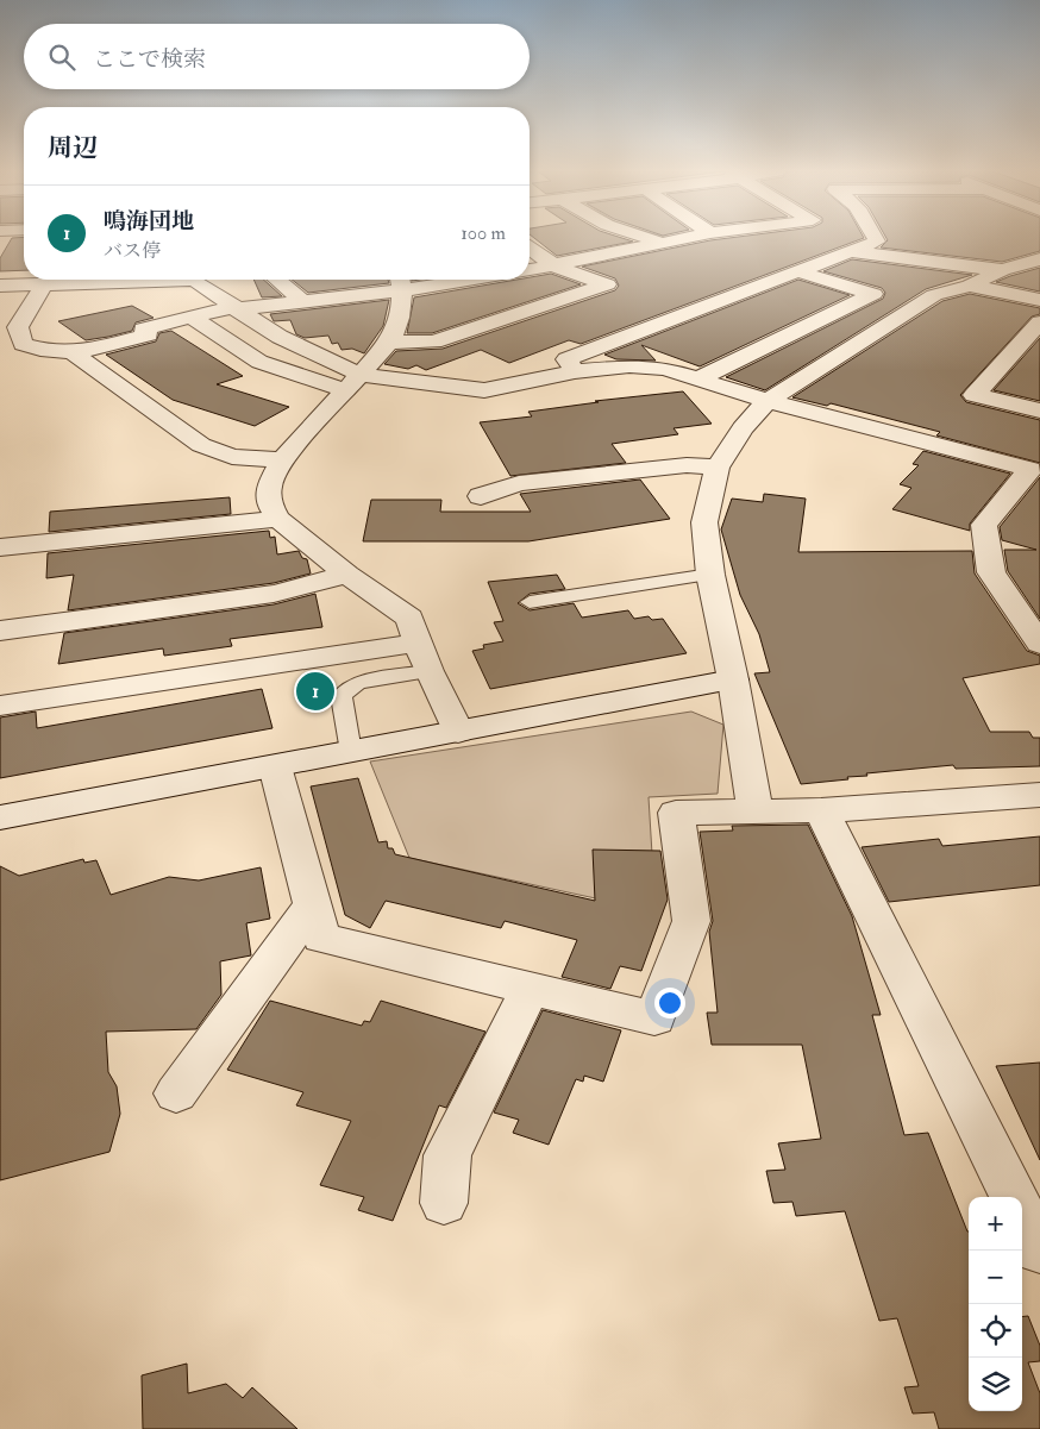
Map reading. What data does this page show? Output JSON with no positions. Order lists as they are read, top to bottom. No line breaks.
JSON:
{"page":{"search":"ここで検索","heading":"周辺","list":[{"mark":"1","name":"鳴海団地","note":"バス停","value":"100 m"}],"pins":"1","map_buttons":["+","−"]}}
